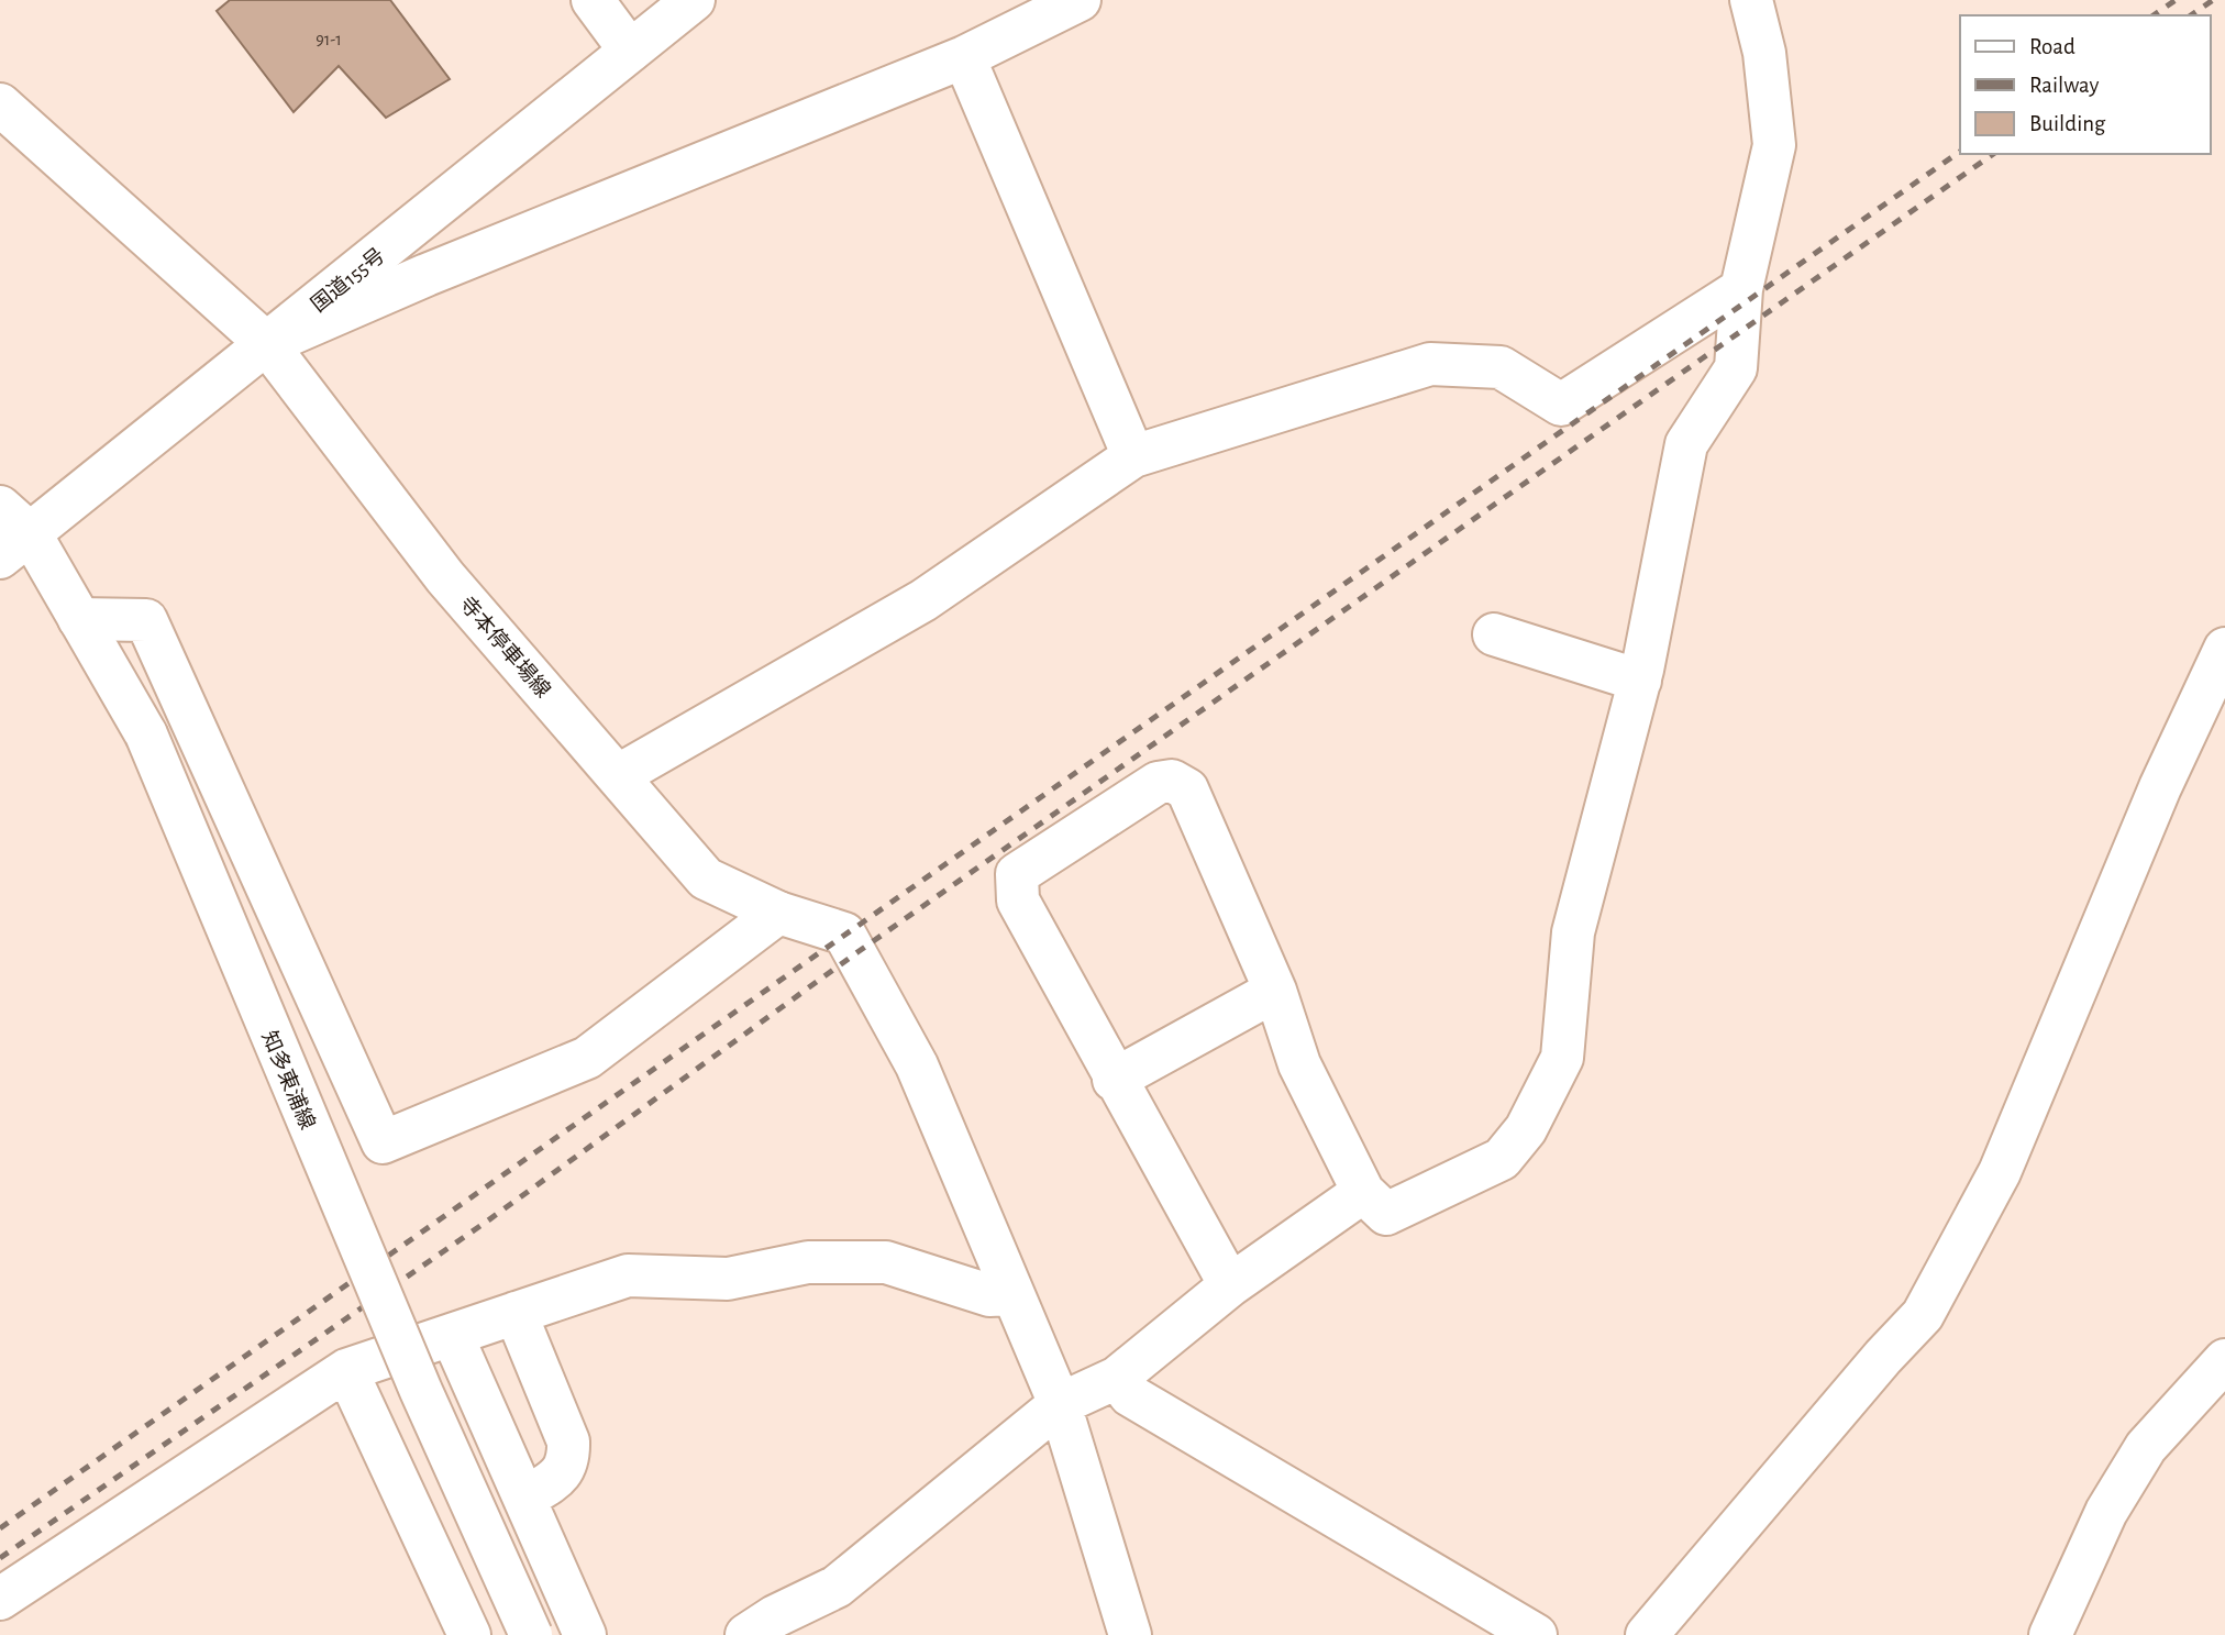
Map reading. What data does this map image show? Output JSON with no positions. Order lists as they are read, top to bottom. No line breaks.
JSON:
{"streets":{"main road":["国道155号","寺本停車場線","知多東浦線"]},"crossings":[["国道155号","寺本停車場線"],["国道155号","知多東浦線"]],"house_numbers":["91-1"],"legend":["Road","Railway","Building"]}
